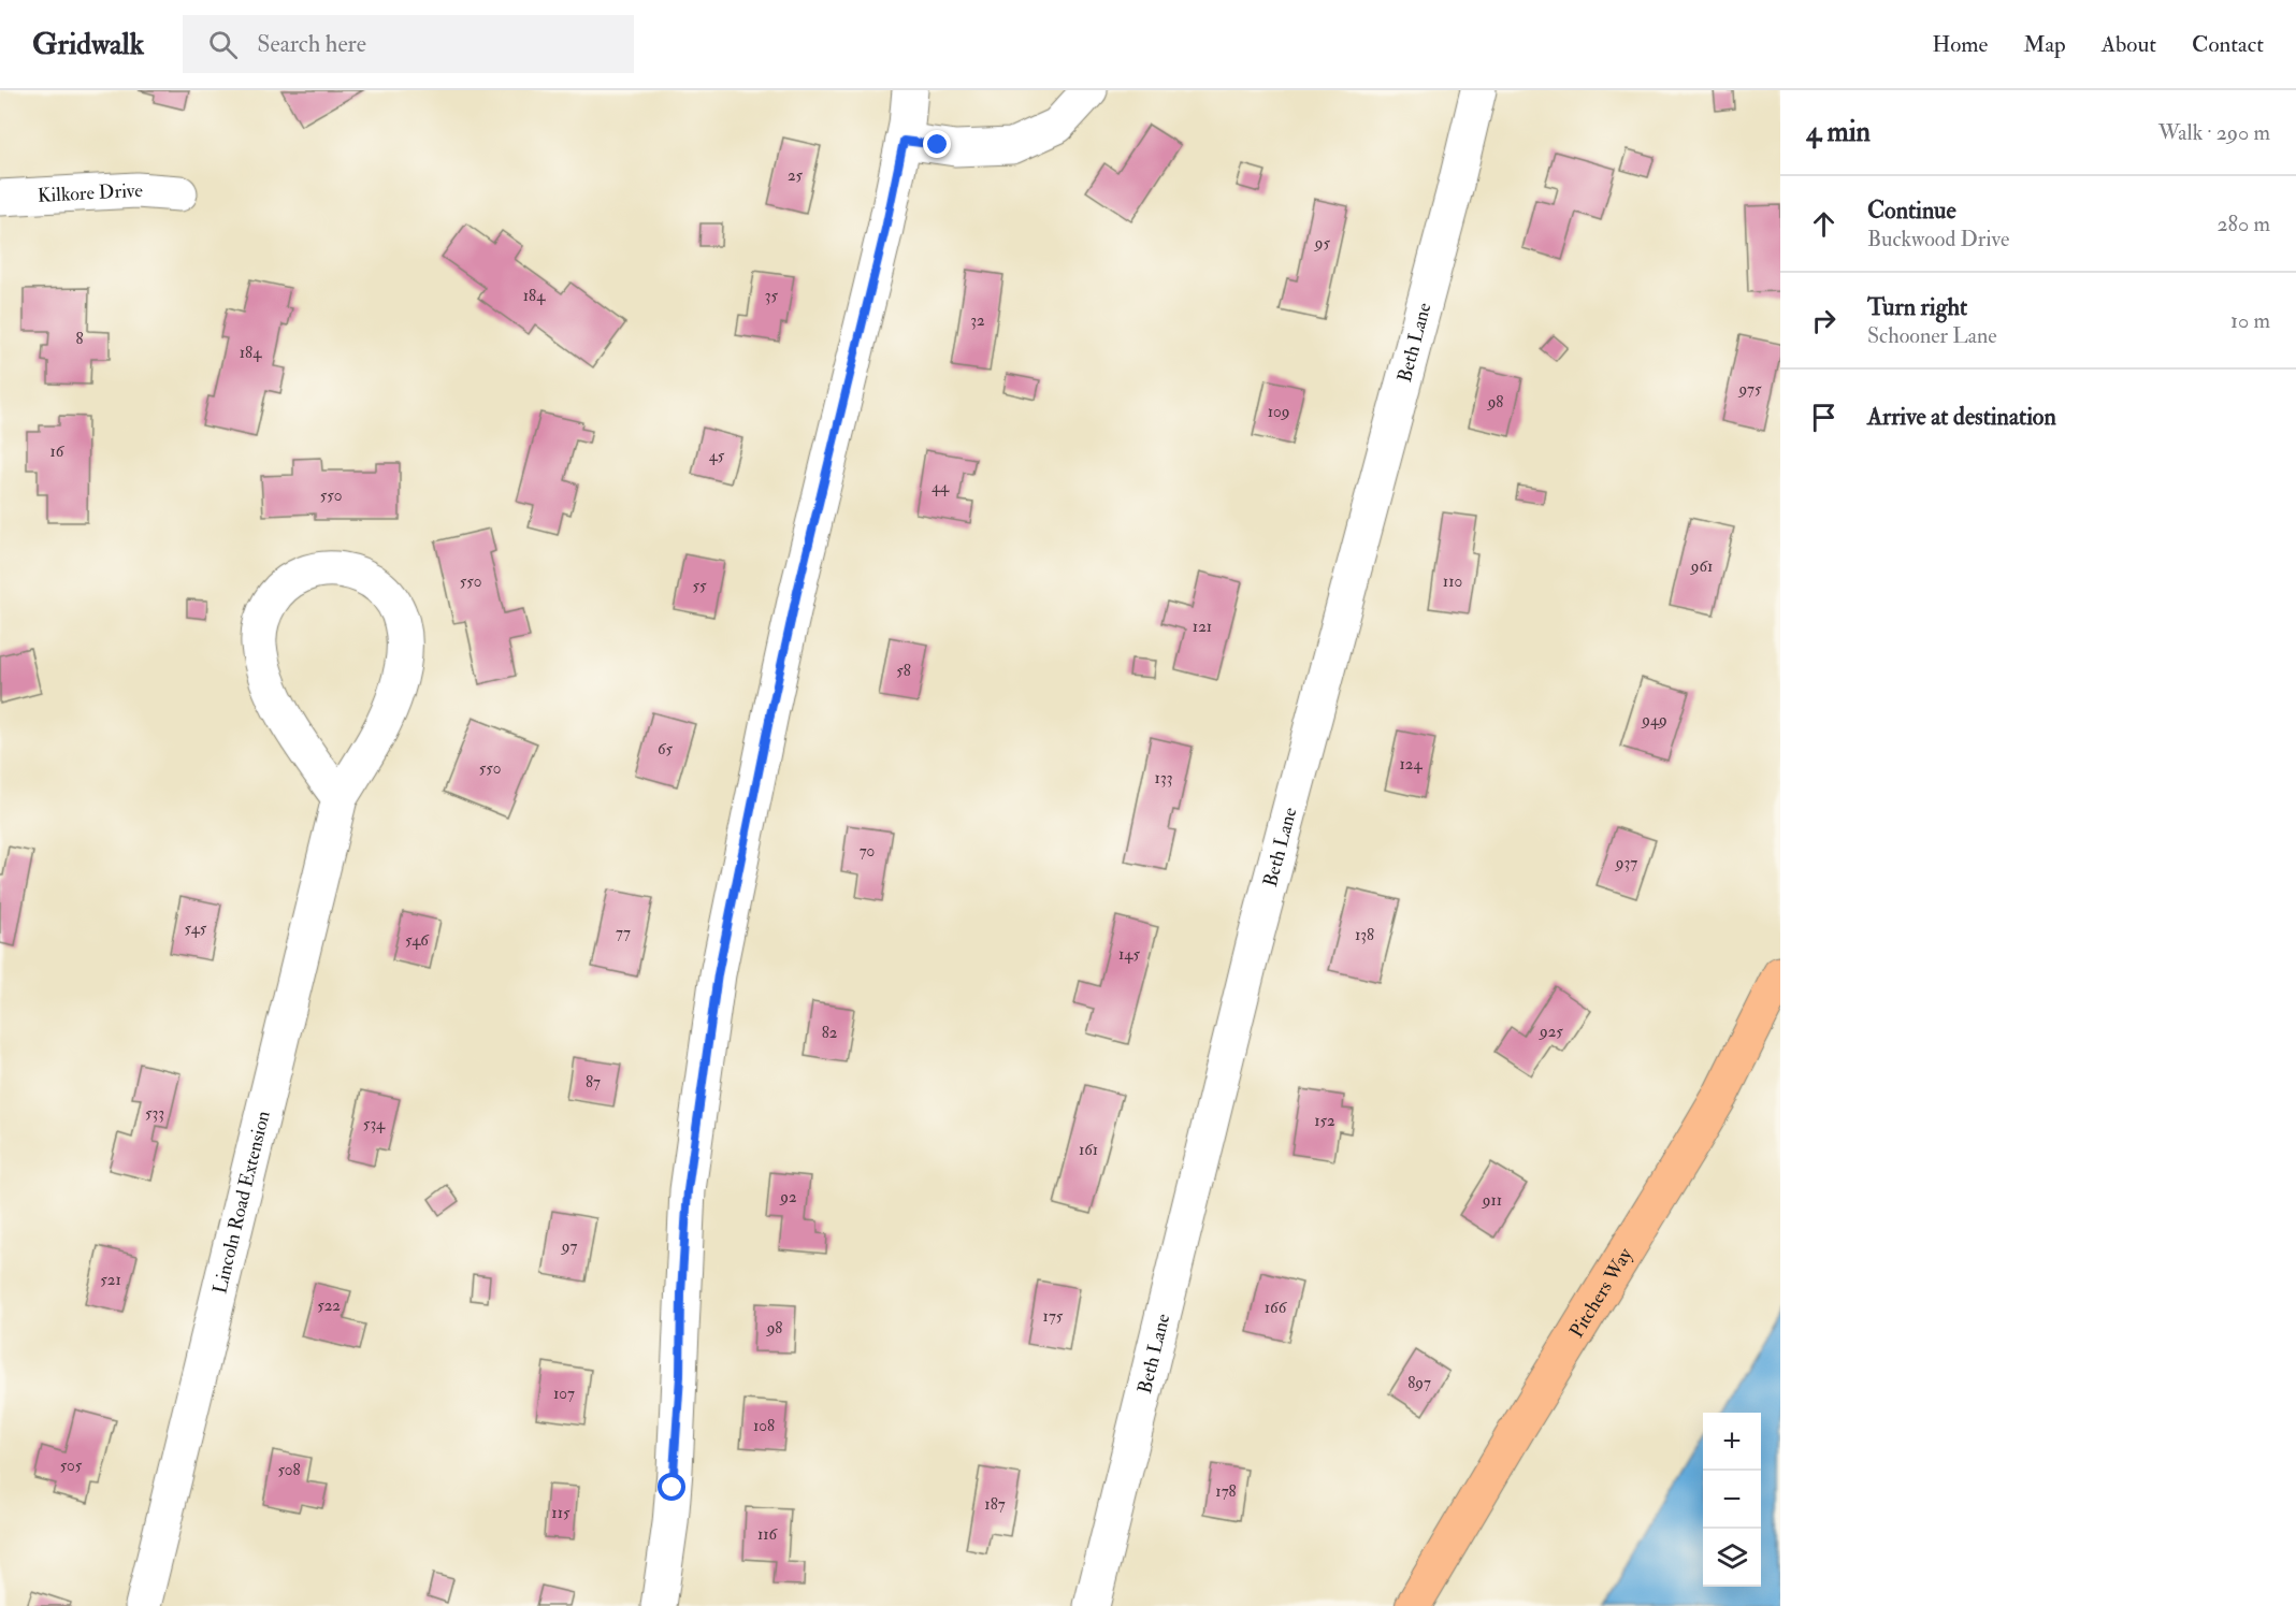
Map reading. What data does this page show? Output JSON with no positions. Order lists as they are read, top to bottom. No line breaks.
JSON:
{"streets":{"main road":["Pitchers Way"],"street":["Kilkore Drive","Beth Lane","Lincoln Road Extension"]},"house_numbers":["25","95","184","35","32","8","184","975","98","109","16","45","44","550","961","550","110","55","121","58","949","65","124","550","133","70","937","545","77","138","546","145","925","82","87","533","152","534","161","92","911","97","521","522","166","175","98","897","107","108","505","508","178","187","115","116"],"page":{"header":"Gridwalk","search":"Search here","nav":["Home","Map","About","Contact"],"heading":["4 min","Walk · 290 m"],"list":[["Continue","Buckwood Drive","280 m"],["Turn right","Schooner Lane","10 m"],"Arrive at destination"],"map_buttons":["+","−"]}}
